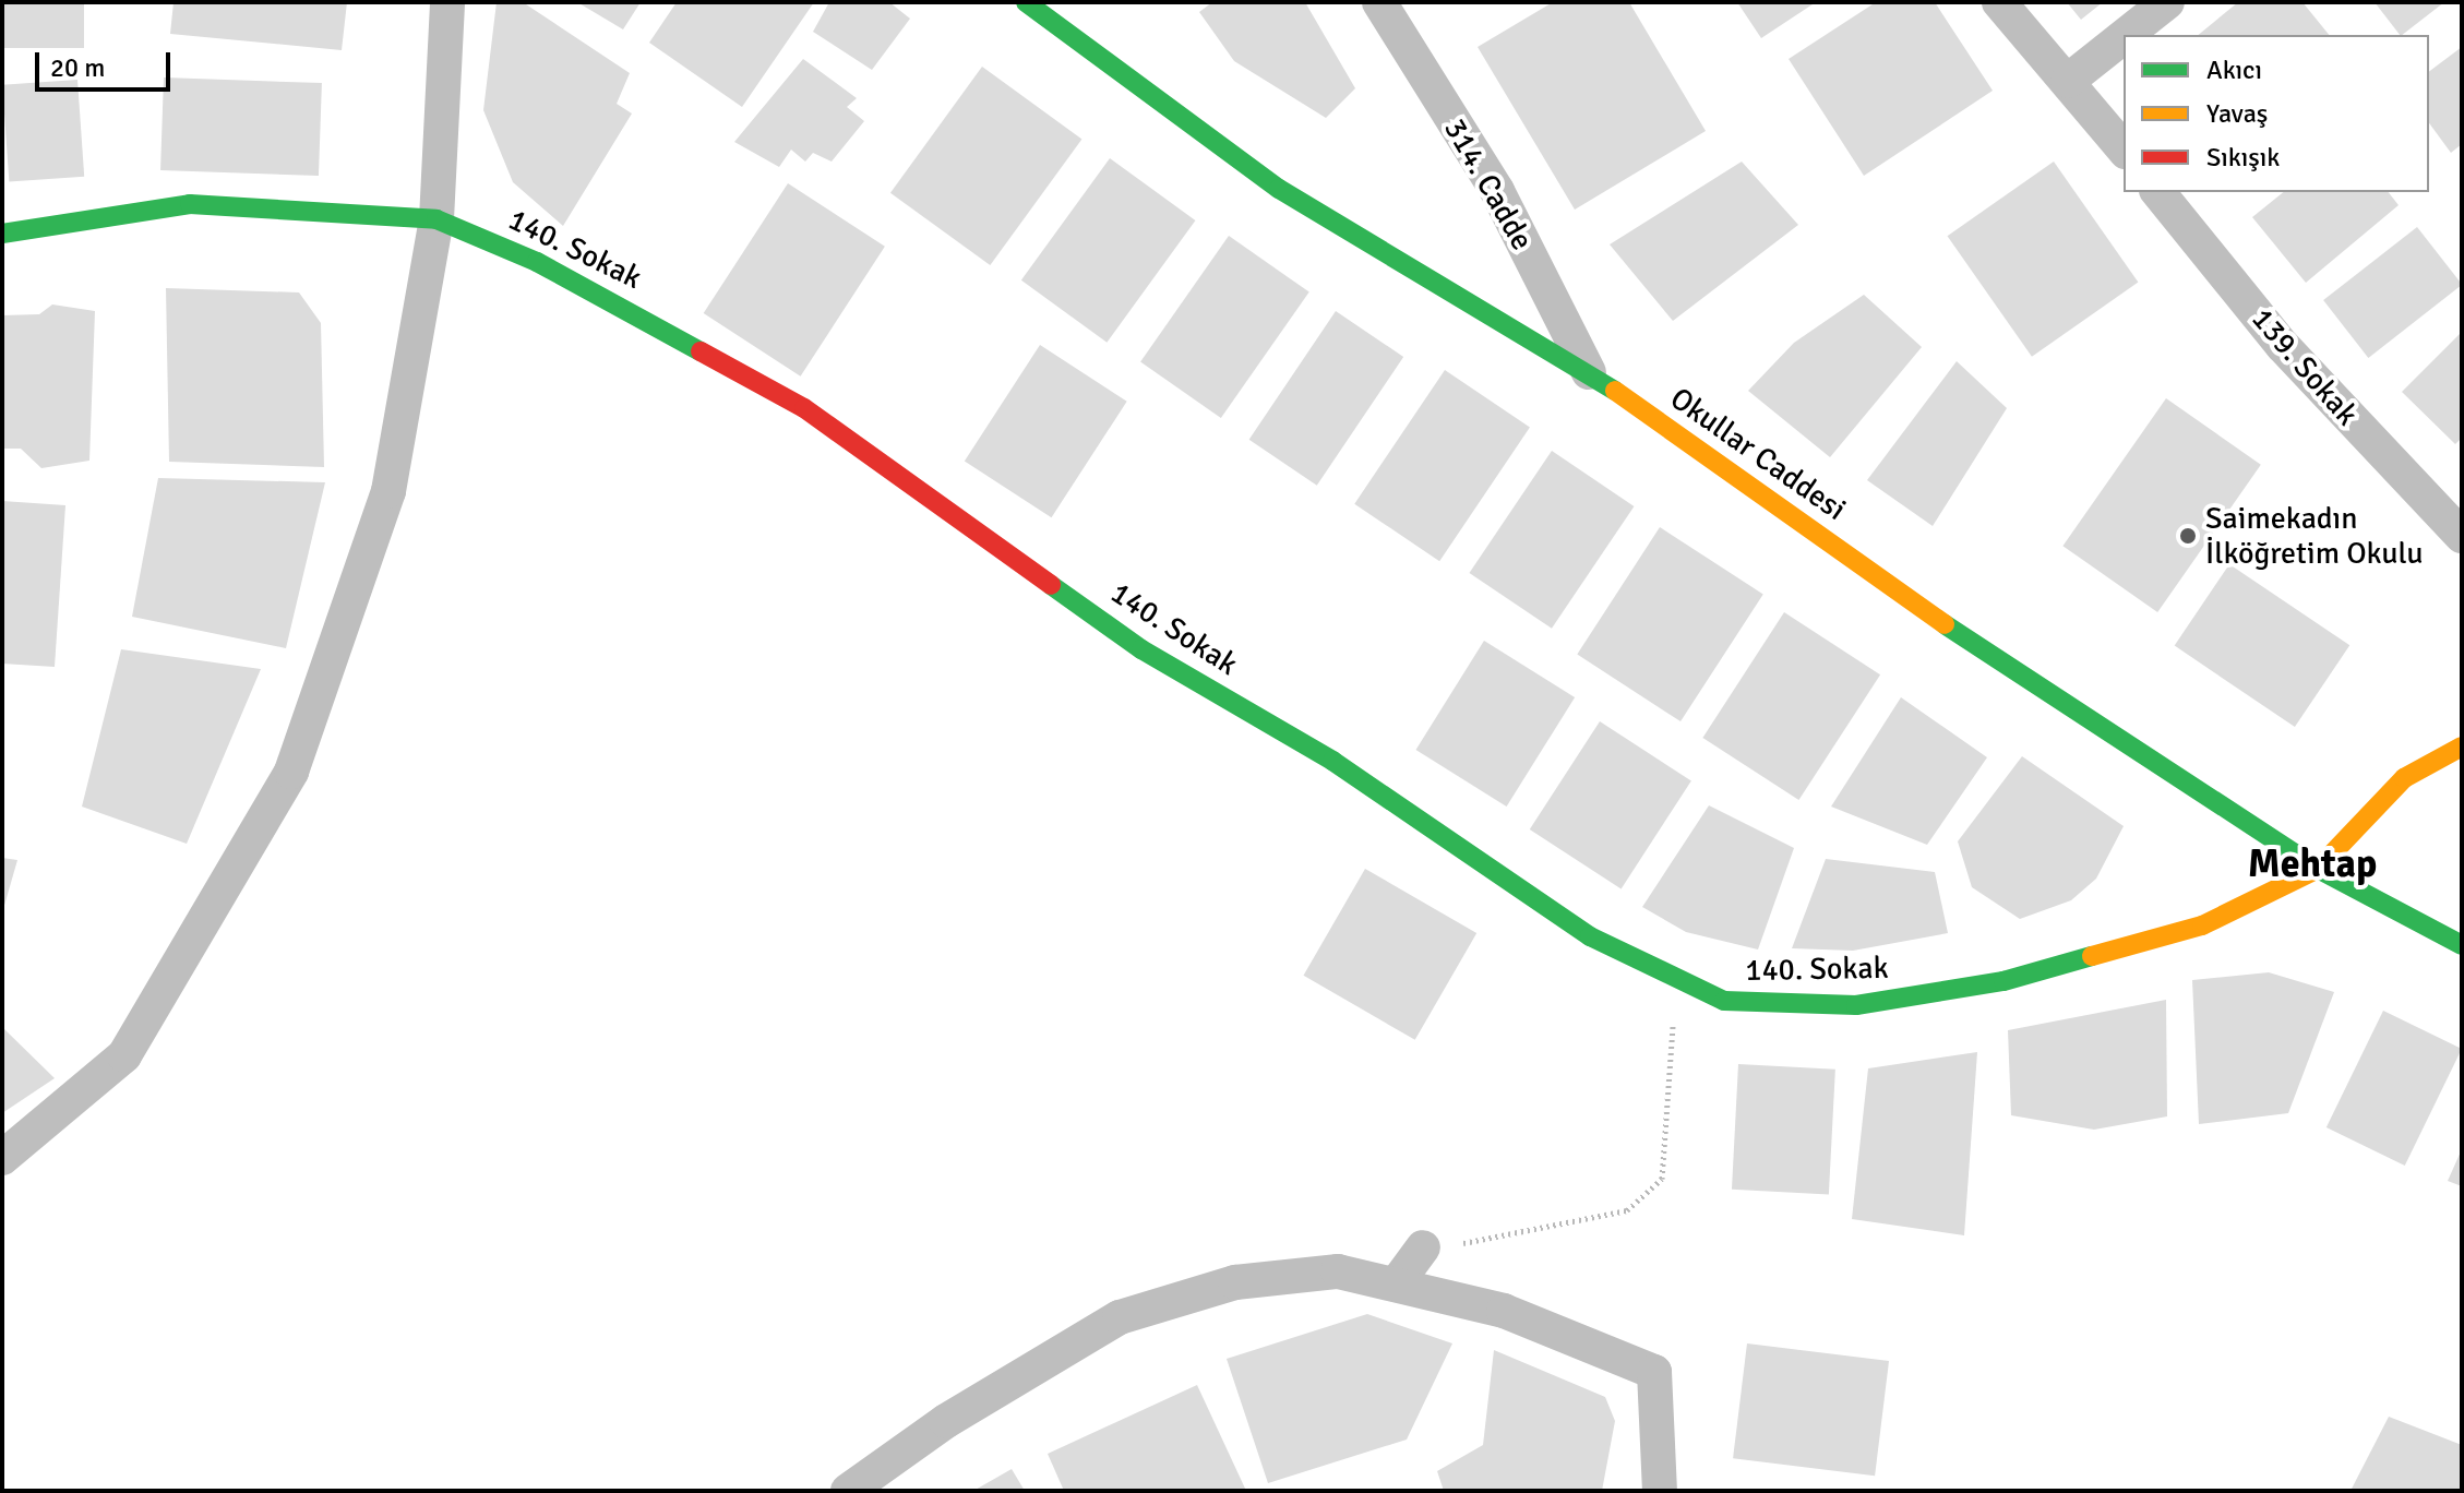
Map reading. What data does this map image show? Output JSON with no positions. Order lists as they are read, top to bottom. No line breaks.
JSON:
{"streets":{"street":["314. Cadde","140. Sokak","139. Sokak","Okullar Caddesi"]},"crossings":[["314. Cadde","Okullar Caddesi"],["140. Sokak","Okullar Caddesi"]],"districts":["Mehtap"],"places":["Saimekadın İlköğretim Okulu"],"legend":["Akıcı","Yavaş","Sıkışık"],"scale_bar":"20 m"}
